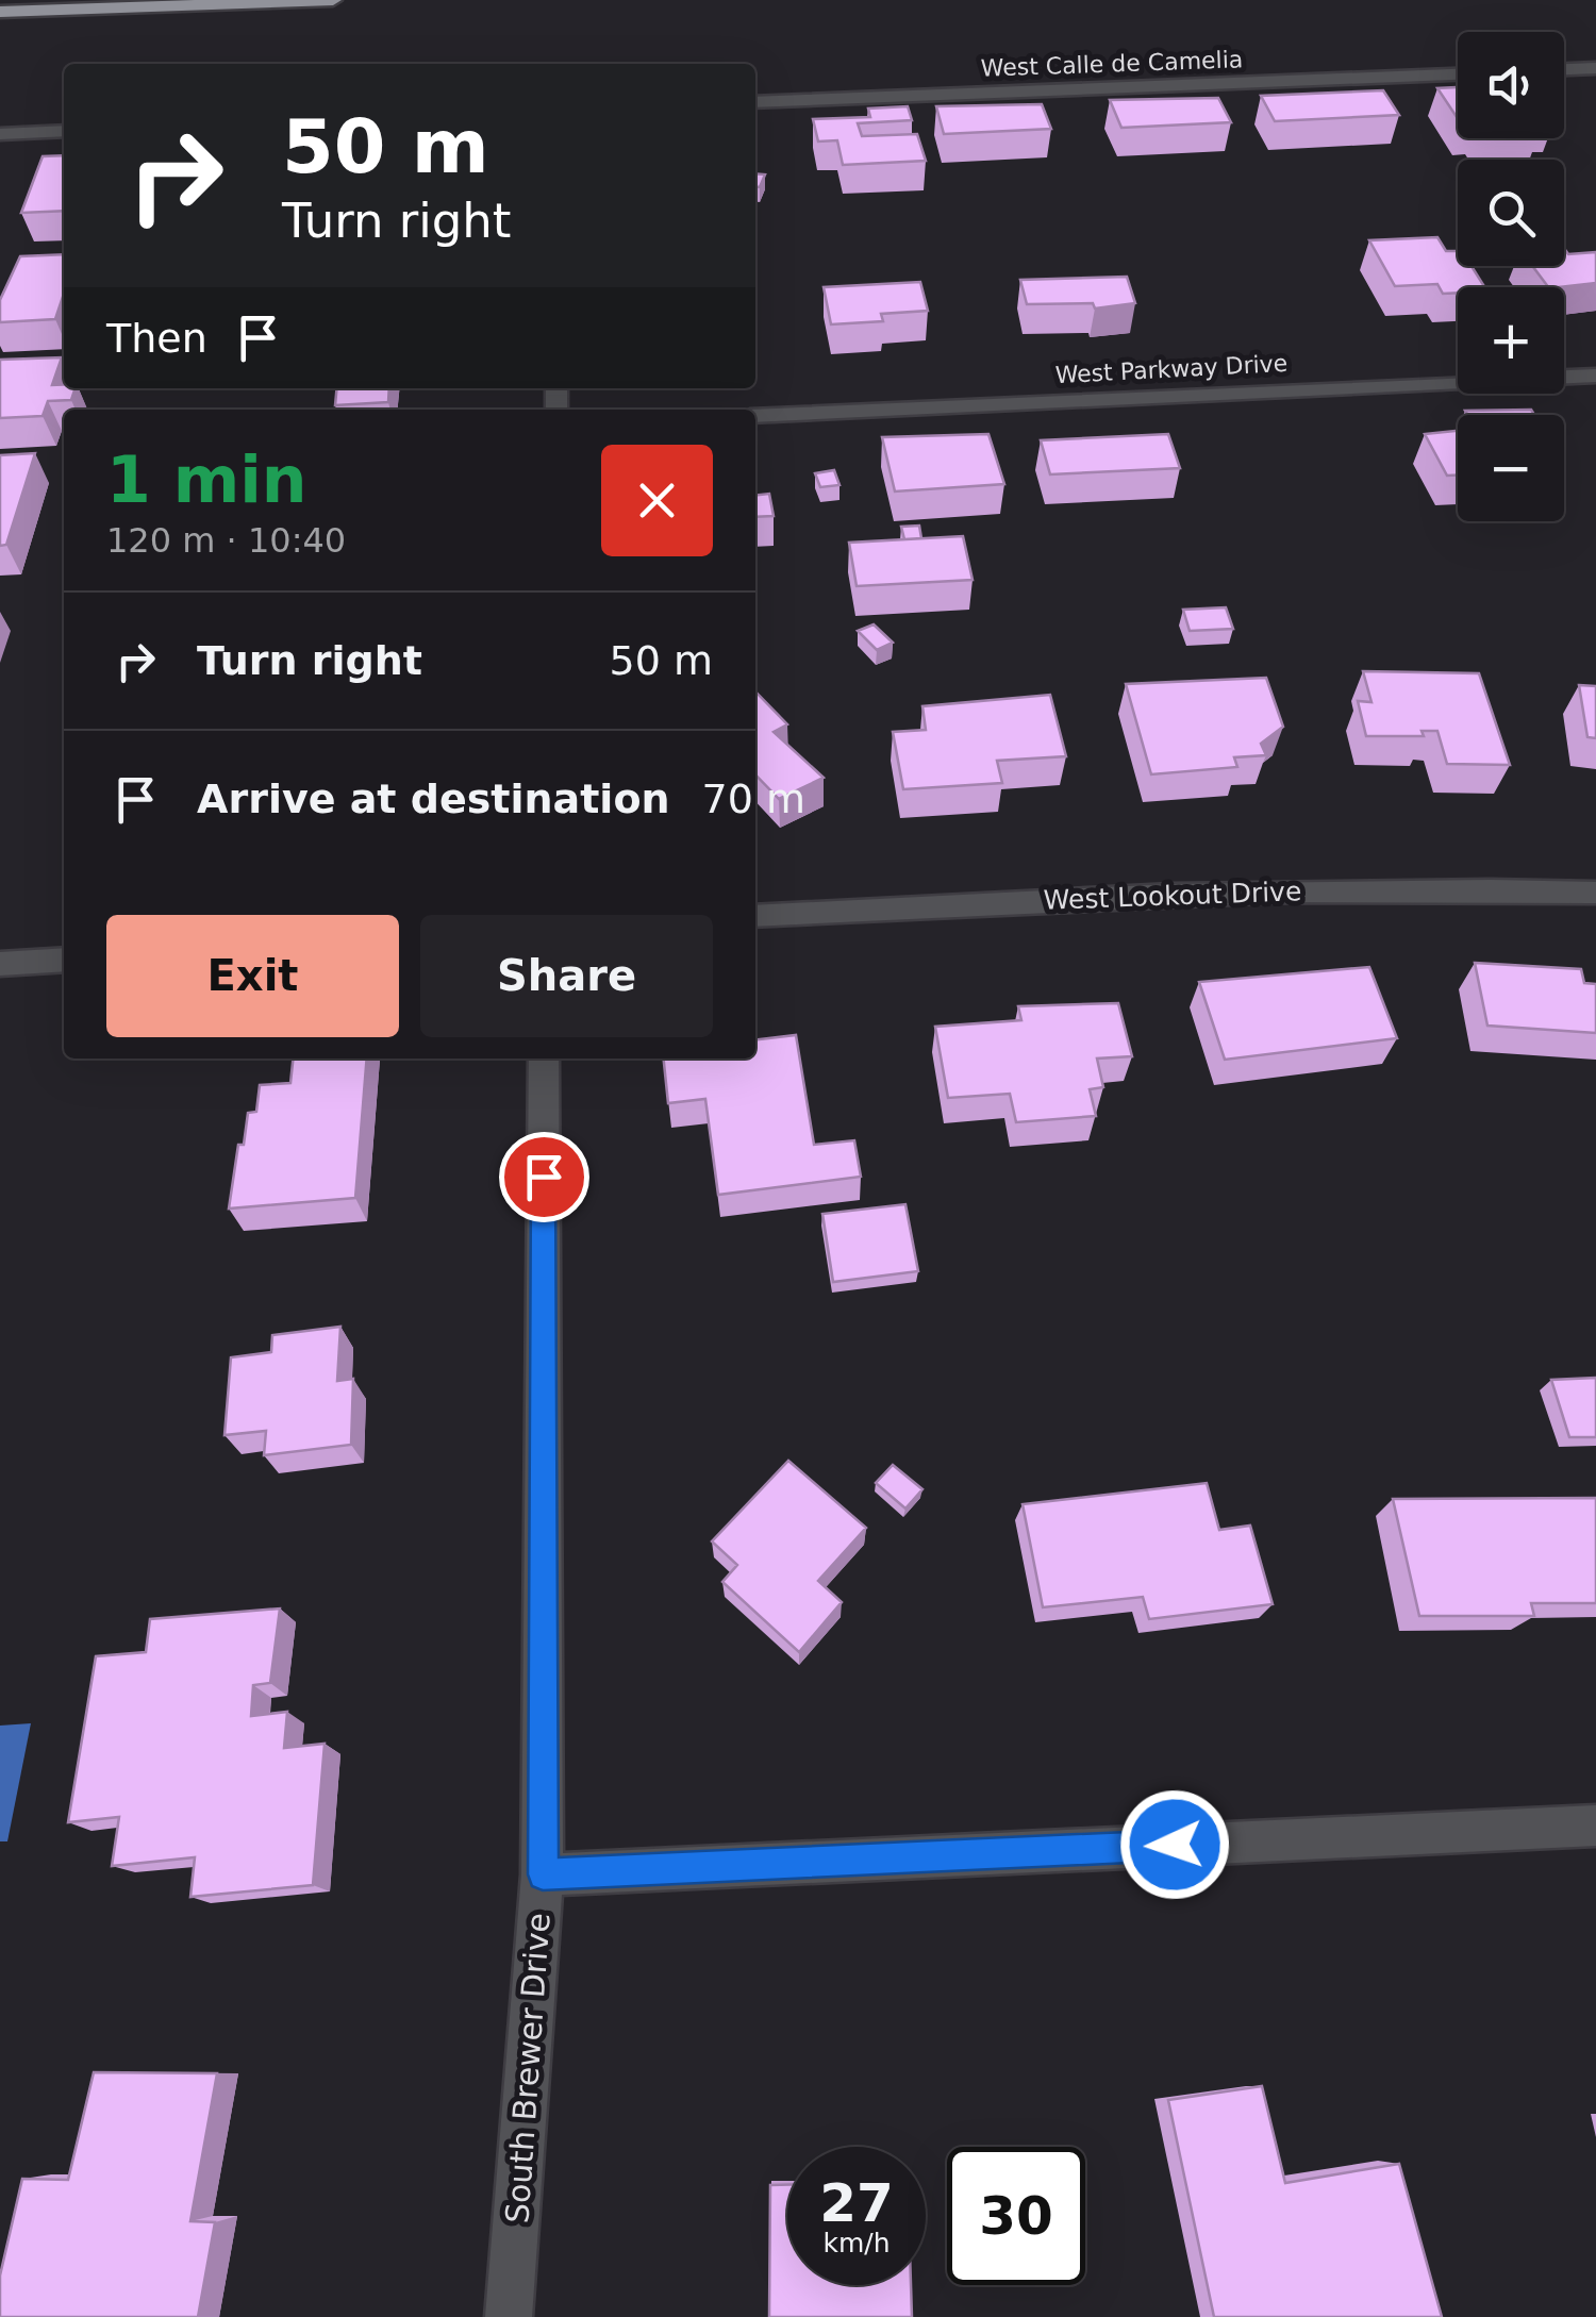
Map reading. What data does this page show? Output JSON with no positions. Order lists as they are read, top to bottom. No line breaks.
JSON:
{"streets":{"street":["West Calle de Camelia","West Parkway Drive","West Lookout Drive","South Brewer Drive"]},"page":{"map_buttons":["+","−"],"turn":["50 m","Turn right"],"then":"Then","heading":["1 min","120 m · 10:40"],"list":[{"name":"Turn right","value":"50 m"},{"name":"Arrive at destination","value":"70 m"}],"buttons":["Exit","Share"],"speed":"27 km/h","limit":"30"}}
